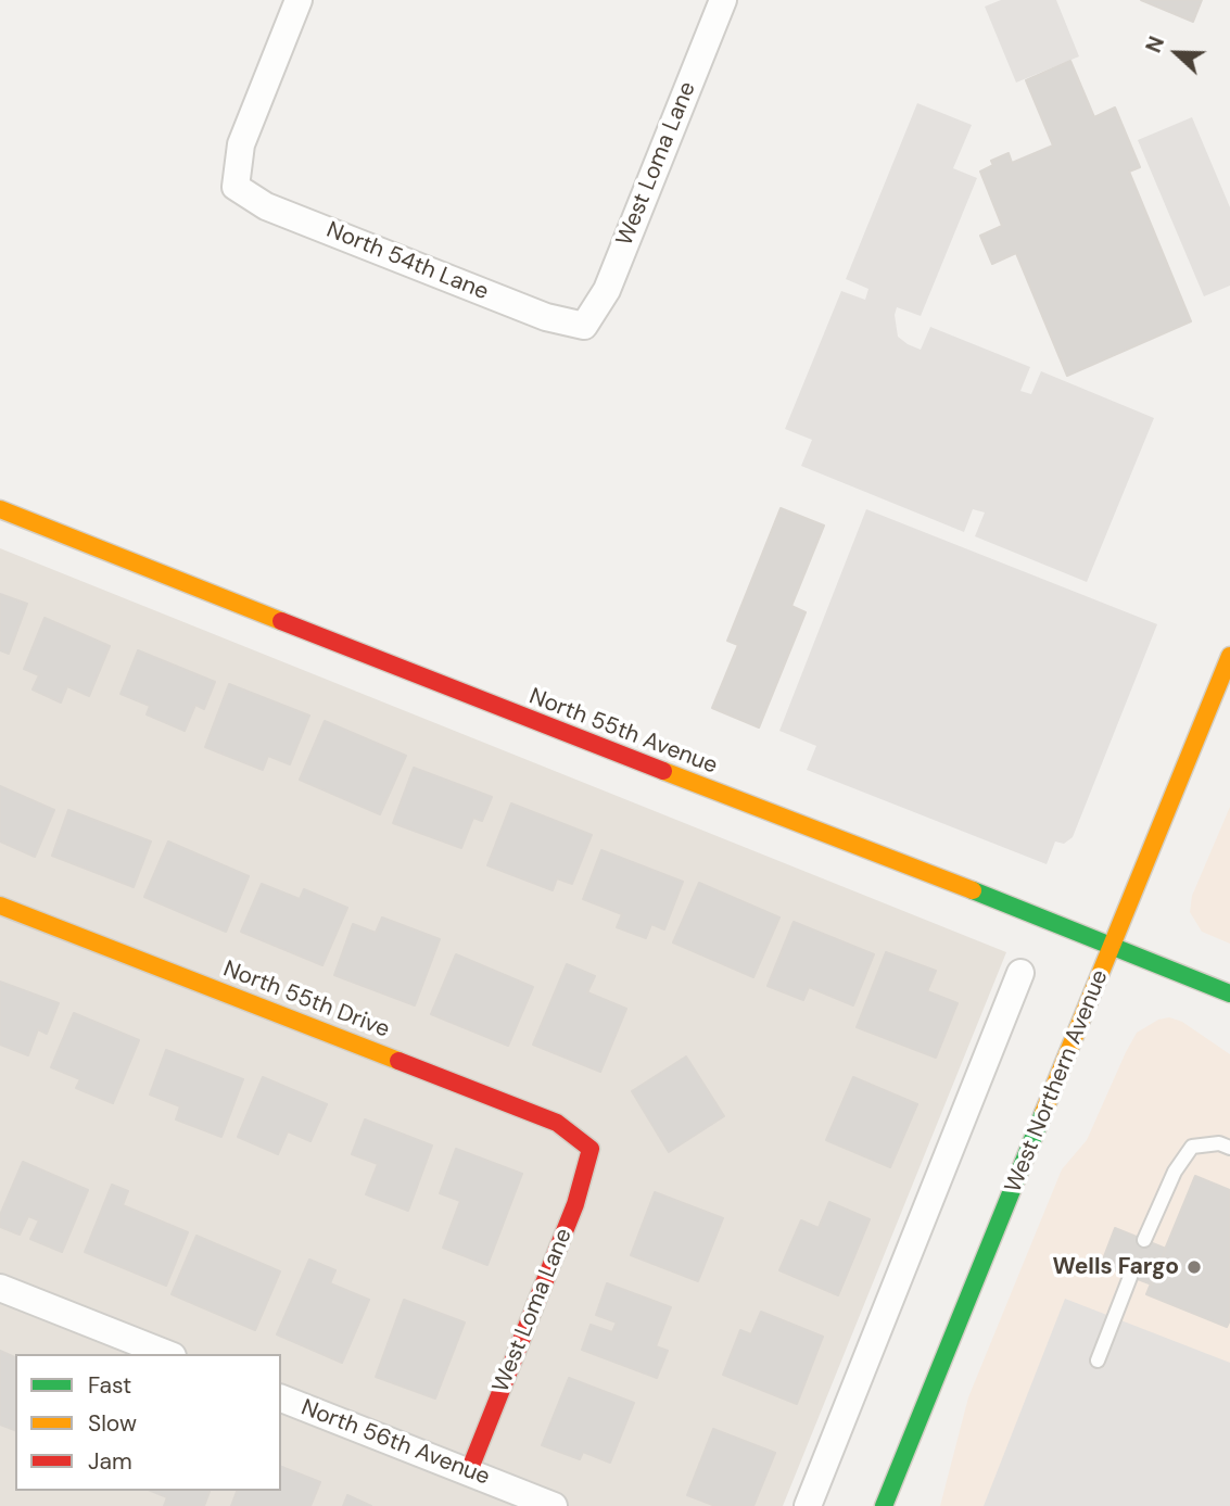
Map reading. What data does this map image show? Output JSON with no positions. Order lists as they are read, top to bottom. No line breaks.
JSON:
{"streets":{"street":["West Loma Lane","North 54th Lane","North 55th Avenue","North 55th Drive","West Northern Avenue","North 56th Avenue"]},"crossings":[["West Loma Lane","North 54th Lane"],["West Loma Lane","North 55th Drive"],["West Loma Lane","North 56th Avenue"],["North 55th Avenue","West Northern Avenue"]],"places":["Wells Fargo"],"legend":["Fast","Slow","Jam"],"north":"left"}
